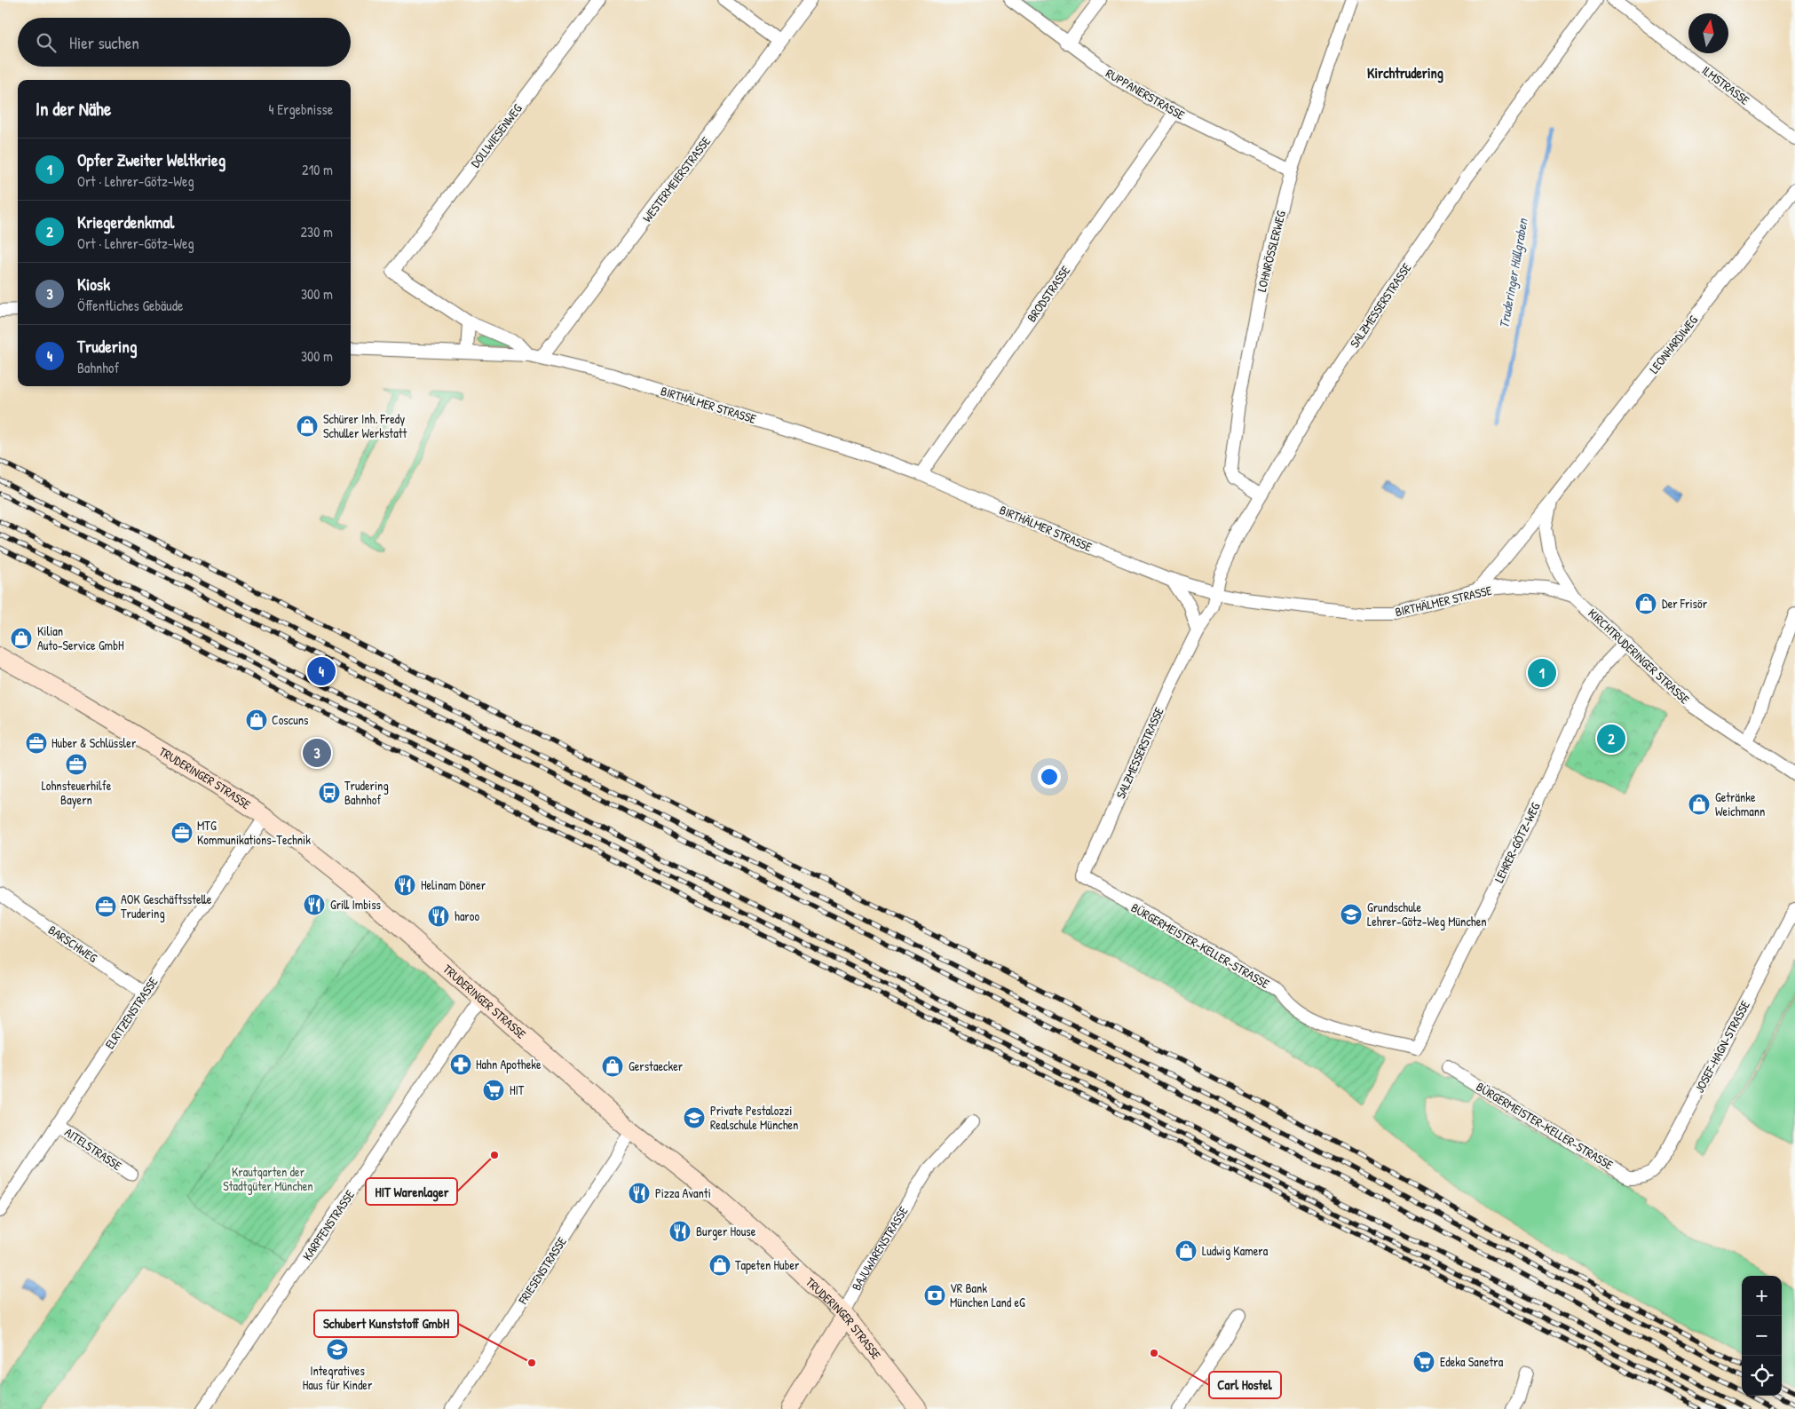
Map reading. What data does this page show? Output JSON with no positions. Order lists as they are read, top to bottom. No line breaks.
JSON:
{"streets":{"street":["ILMSTRASSE","RUPPANERSTRASSE","DOLLWIESENWEG","WESTERMEIERSTRASSE","LOHNRÖSSLERWEG","BRODSTRASSE","SALZMESSERSTRASSE","LEONHARDIWEG","BIRTHÄLMER STRASSE","KIRCHTRUDERINGER STRASSE","TRUDERINGER STRASSE","LEHRER-GÖTZ-WEG","BARSCHWEG","BÜRGERMEISTER-KELLER-STRASSE","ELRITZENSTRASSE","JOSEF-HAGN-STRASSE","AITELSTRASSE","KARPFENSTRASSE","BAJUWARENSTRASSE","FRIESENSTRASSE"]},"crossings":[["RUPPANERSTRASSE","LOHNRÖSSLERWEG"],["RUPPANERSTRASSE","BRODSTRASSE"],["DOLLWIESENWEG","BIRTHÄLMER STRASSE"],["WESTERMEIERSTRASSE","BIRTHÄLMER STRASSE"],["LOHNRÖSSLERWEG","SALZMESSERSTRASSE"],["BRODSTRASSE","BIRTHÄLMER STRASSE"],["SALZMESSERSTRASSE","BIRTHÄLMER STRASSE"],["SALZMESSERSTRASSE","BÜRGERMEISTER-KELLER-STRASSE"],["LEONHARDIWEG","BIRTHÄLMER STRASSE"],["LEONHARDIWEG","KIRCHTRUDERINGER STRASSE"],["BIRTHÄLMER STRASSE","KIRCHTRUDERINGER STRASSE"],["KIRCHTRUDERINGER STRASSE","LEHRER-GÖTZ-WEG"],["TRUDERINGER STRASSE","ELRITZENSTRASSE"],["TRUDERINGER STRASSE","KARPFENSTRASSE"],["TRUDERINGER STRASSE","BAJUWARENSTRASSE"],["TRUDERINGER STRASSE","FRIESENSTRASSE"],["LEHRER-GÖTZ-WEG","BÜRGERMEISTER-KELLER-STRASSE"],["BARSCHWEG","ELRITZENSTRASSE"],["BÜRGERMEISTER-KELLER-STRASSE","JOSEF-HAGN-STRASSE"],["ELRITZENSTRASSE","AITELSTRASSE"]],"districts":["Kirchtrudering"],"water":["Truderinger Hüllgraben"],"parks":["Krautgarten der Stadtgüter München"],"places":{"shop":["Schürer Inh. Fredy Schuller Werkstatt","Der Frisör","Kilian Auto-Service GmbH","Coscuns","Getränke Weichmann","Gerstaecker","Ludwig Kamera","Tapeten Huber"],"office":["Huber & Schlüssler","Lohnsteuerhilfe Bayern","MTG Kommunikations-Technik","AOK Geschäftsstelle Trudering"],"bus stop":["Trudering Bahnhof"],"restaurant":["Helinam Döner","Grill Imbiss","haroo","Pizza Avanti","Burger House"],"school or university":["Grundschule Lehrer-Götz-Weg München","Private Pestalozzi Realschule München","Integratives Haus für Kinder"],"pharmacy":["Hahn Apotheke"],"supermarket":["HIT","Edeka Sanetra"],"other":["HIT Warenlager","Carl Hostel","Schubert Kunststoff GmbH"],"bank":["VR Bank München Land eG"]},"north":"top","page":{"search":"Hier suchen","heading":["In der Nähe","4 Ergebnisse"],"list":[{"mark":"1","name":"Opfer Zweiter Weltkrieg","note":"Ort · Lehrer-Götz-Weg","value":"210 m"},{"mark":"2","name":"Kriegerdenkmal","note":"Ort · Lehrer-Götz-Weg","value":"230 m"},{"mark":"3","name":"Kiosk","note":"Öffentliches Gebäude","value":"300 m"},{"mark":"4","name":"Trudering","note":"Bahnhof","value":"300 m"}],"pins":["4","1","2","3"],"map_buttons":["+","−"]}}
